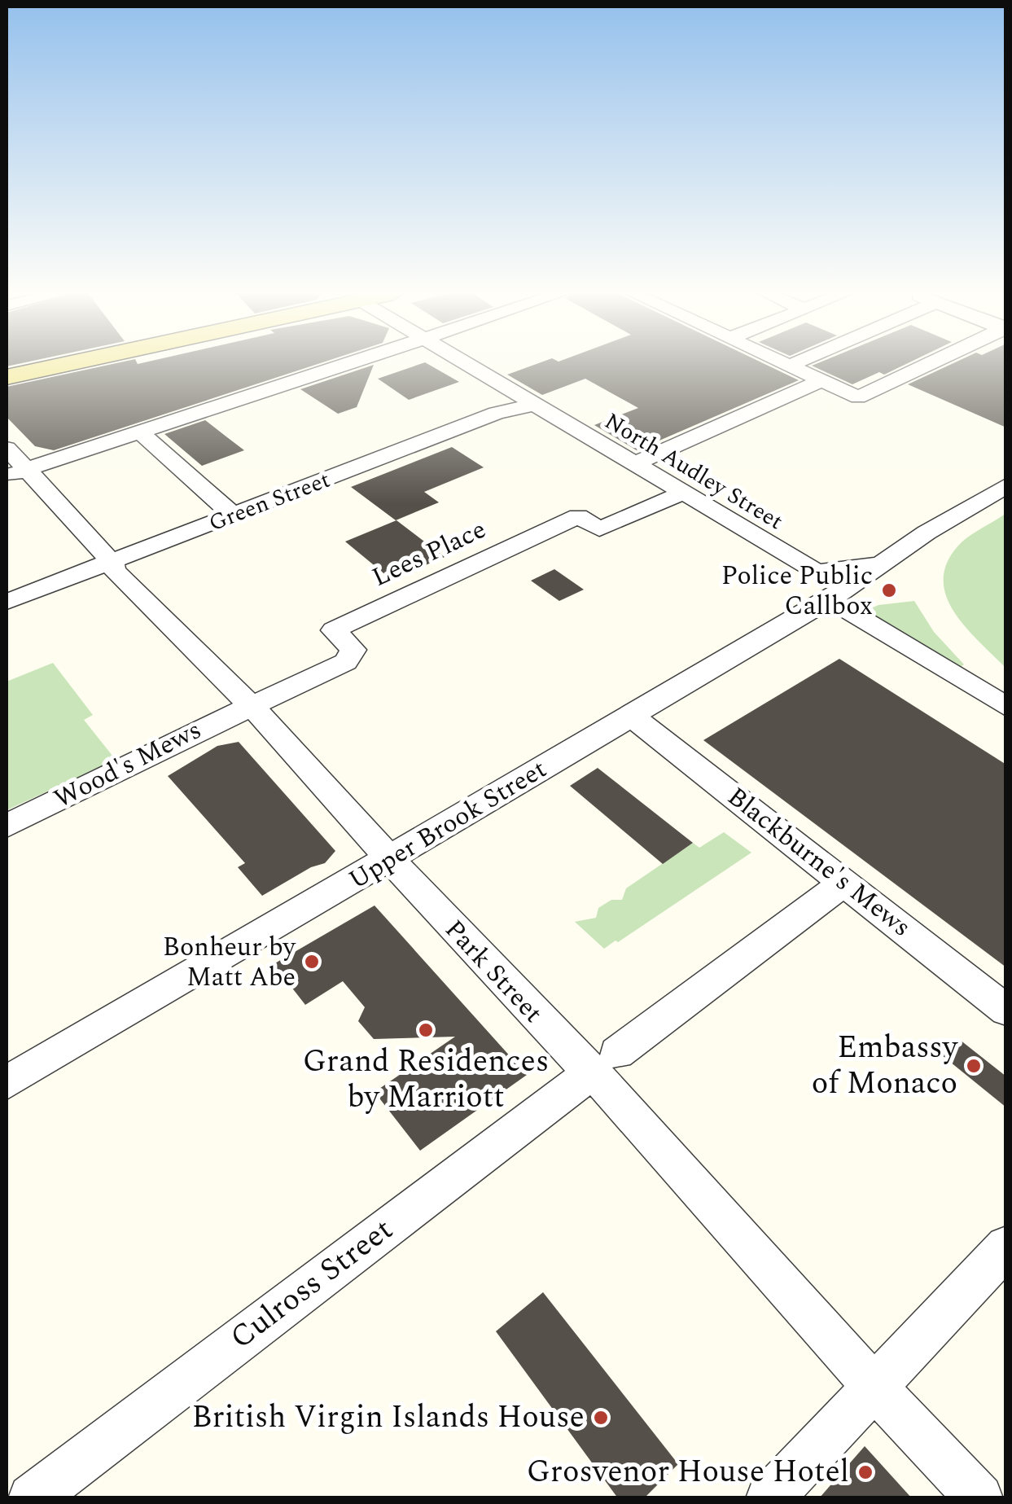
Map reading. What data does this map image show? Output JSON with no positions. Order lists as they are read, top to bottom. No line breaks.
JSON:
{"streets":{"street":["North Audley Street","Green Street","Lees Place","Wood's Mews","Upper Brook Street","Blackburne's Mews","Park Street","Culross Street"]},"crossings":[["North Audley Street","Green Street"],["North Audley Street","Lees Place"],["North Audley Street","Upper Brook Street"],["Green Street","Park Street"],["Lees Place","Wood's Mews"],["Lees Place","Park Street"],["Wood's Mews","Park Street"],["Upper Brook Street","Blackburne's Mews"],["Upper Brook Street","Park Street"],["Blackburne's Mews","Culross Street"],["Park Street","Culross Street"]],"places":["Police Public Callbox","Bonheur by Matt Abe","Grand Residences by Marriott","Embassy of Monaco","British Virgin Islands House","Grosvenor House Hotel"]}
